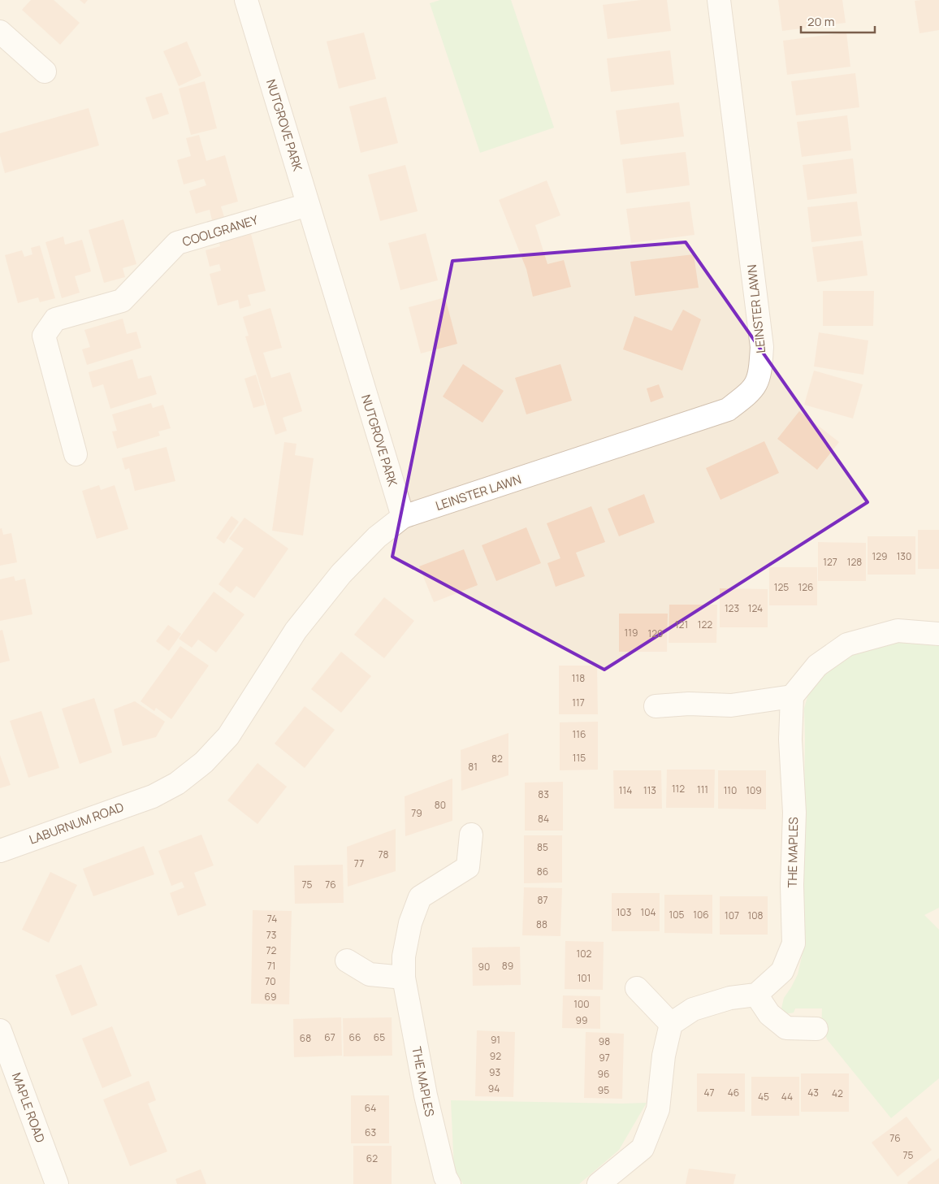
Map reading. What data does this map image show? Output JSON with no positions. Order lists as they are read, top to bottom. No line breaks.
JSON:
{"streets":{"street":["NUTGROVE PARK","COOLGRANEY","LEINSTER LAWN","LABURNUM ROAD","THE MAPLES","MAPLE ROAD"]},"crossings":[["NUTGROVE PARK","COOLGRANEY"],["NUTGROVE PARK","LEINSTER LAWN"],["NUTGROVE PARK","LABURNUM ROAD"],["LEINSTER LAWN","LABURNUM ROAD"]],"house_numbers":["129","130","127","128","125","126","123","124","121","122","119","120","118","117","116","115","82","81","112","111","114","113","110","109","83","80","79","84","85","78","77","86","75","76","87","103","104","105","106","107","108","74","88","73","72","102","71","89","90","101","70","69","100","99","67","66","65","68","91","98","92","97","93","96","94","95","47","46","43","42","45","44","64","63","76","75","62"],"scale_bar":"20 m"}
